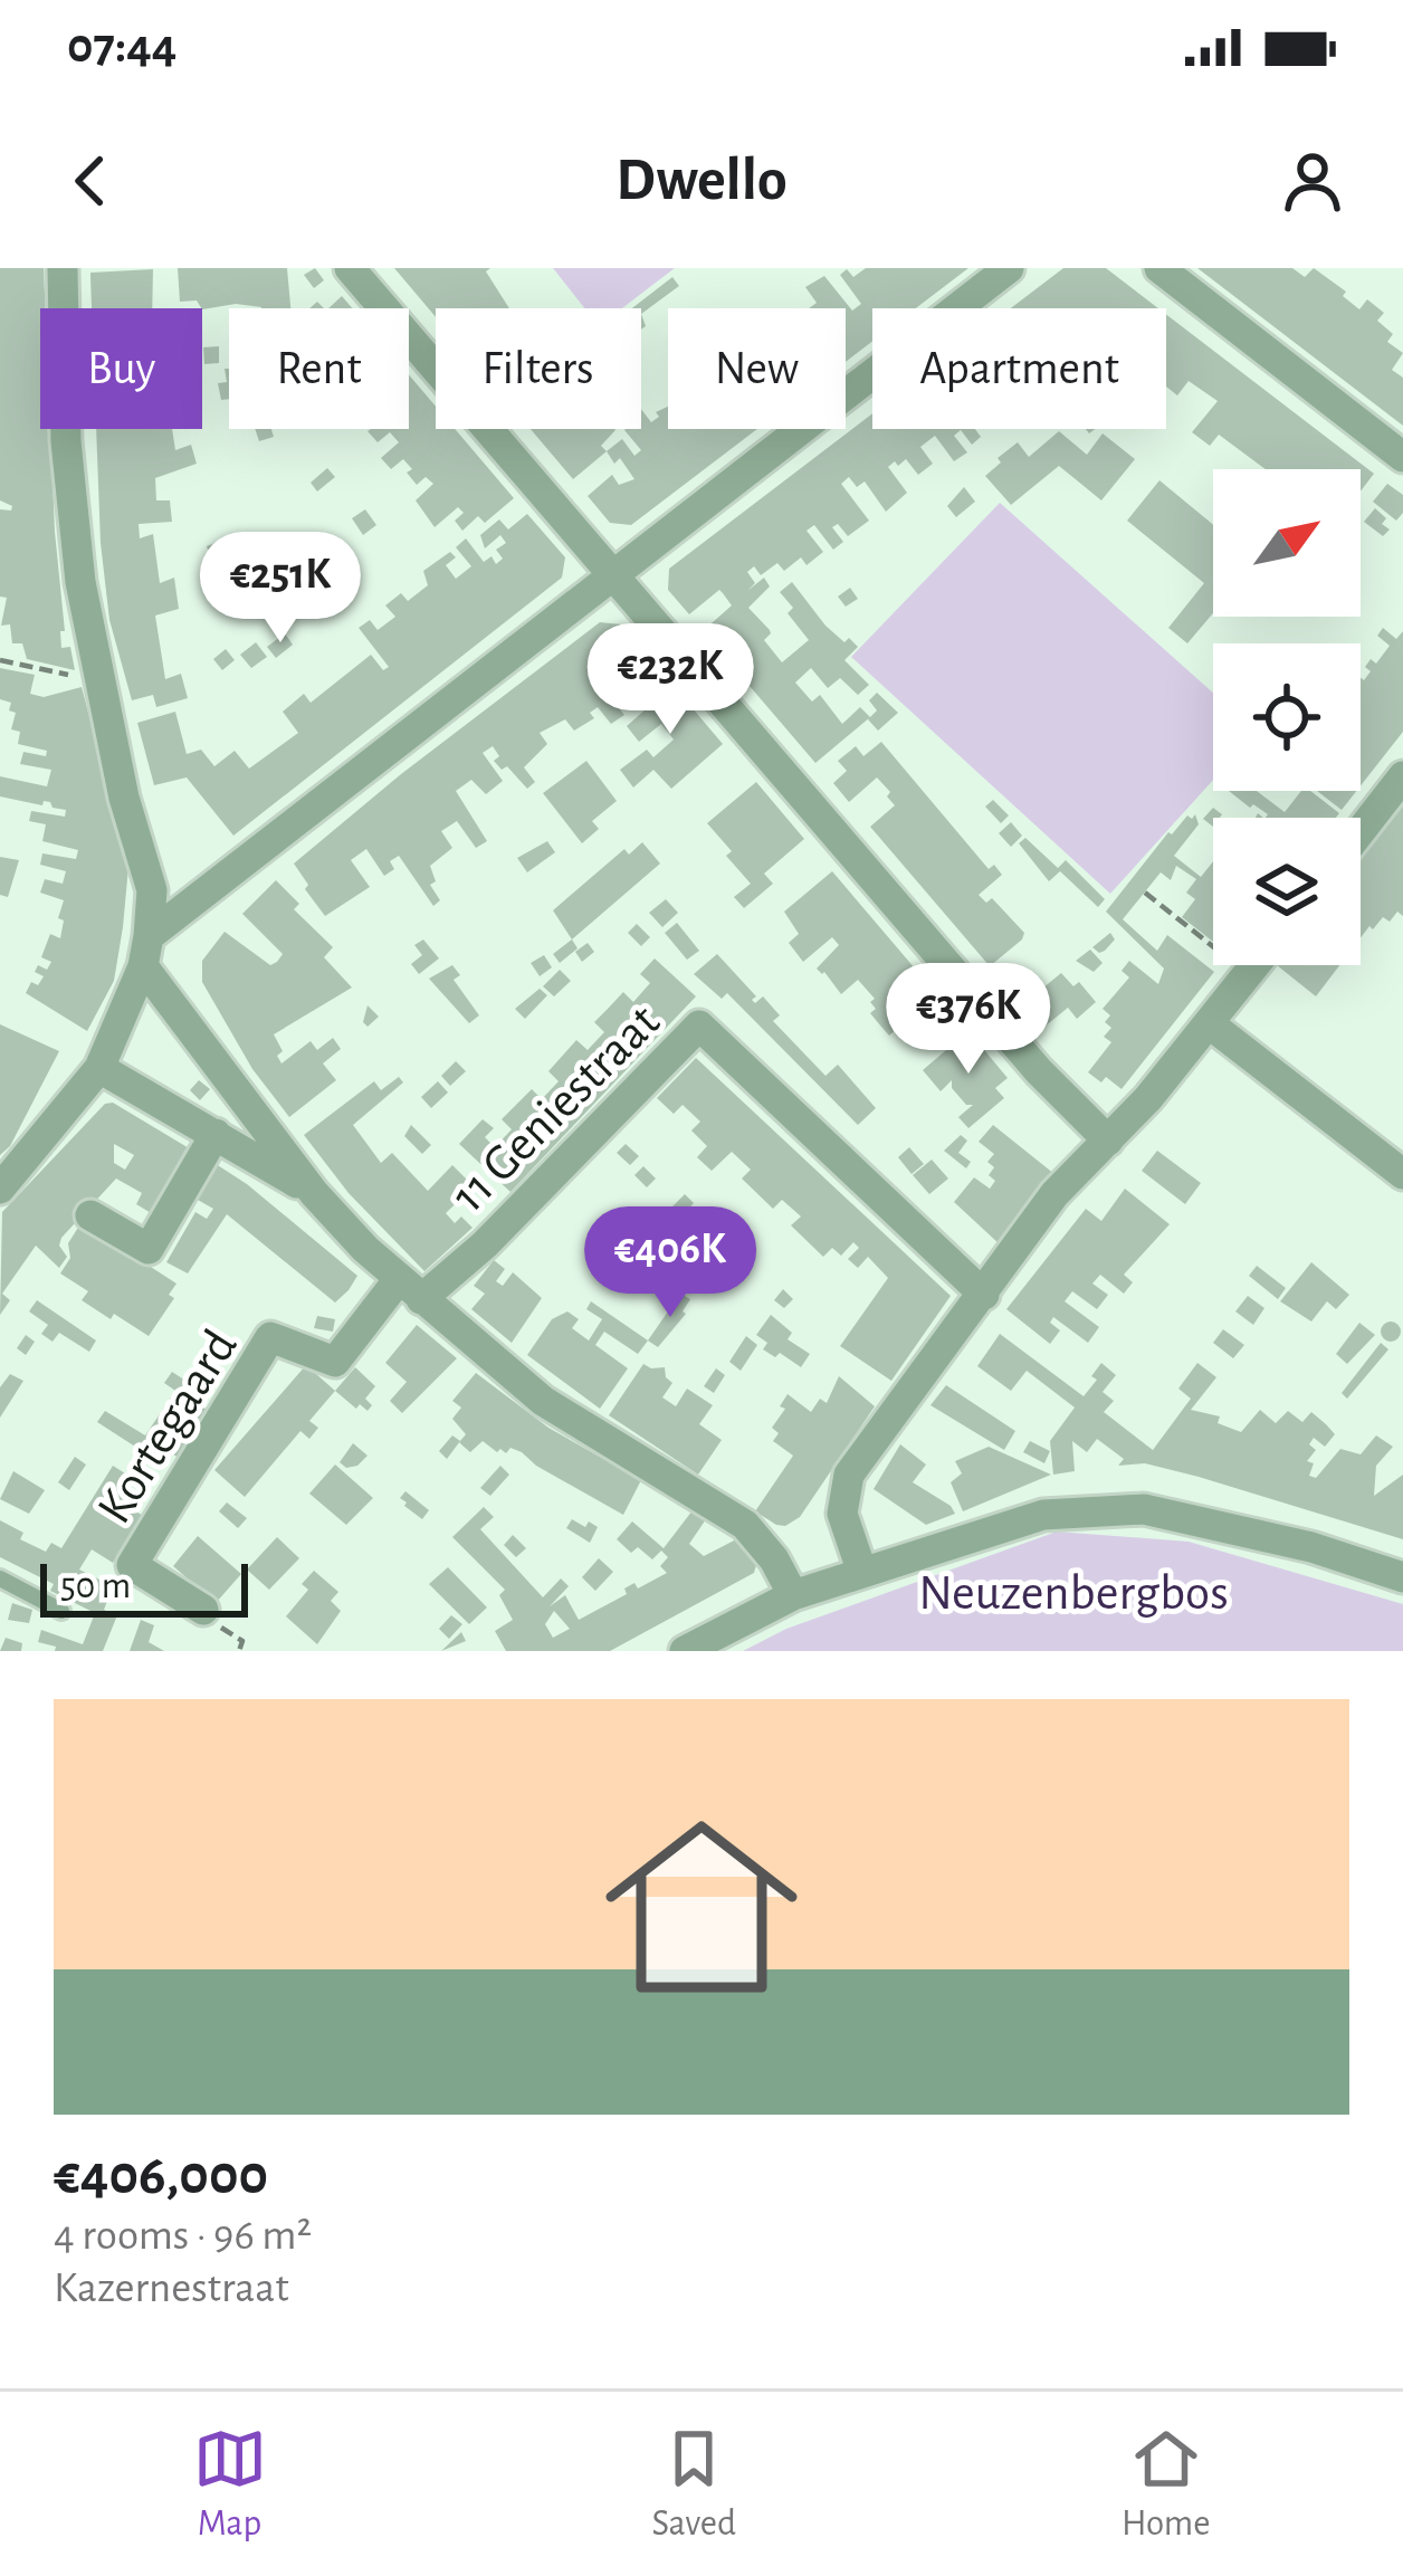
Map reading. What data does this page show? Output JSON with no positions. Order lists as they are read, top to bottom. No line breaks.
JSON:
{"streets":{"street":["11 Geniestraat","Kortegaard"]},"crossings":[["11 Geniestraat","Kortegaard"]],"parks":["Neuzenbergbos"],"scale_bar":"50 m","north":"top right","page":{"status":"07:44","header":"Dwello","chip":["Buy","Rent","Filters","New","Apartment"],"price":["€251K","€232K","€376K","€406K"],"scale":"50 m","list":[{"name":"€406,000","note":"4 rooms · 96 m² · Kazernestraat"}],"tabs":["Map","Saved","Home"]}}
